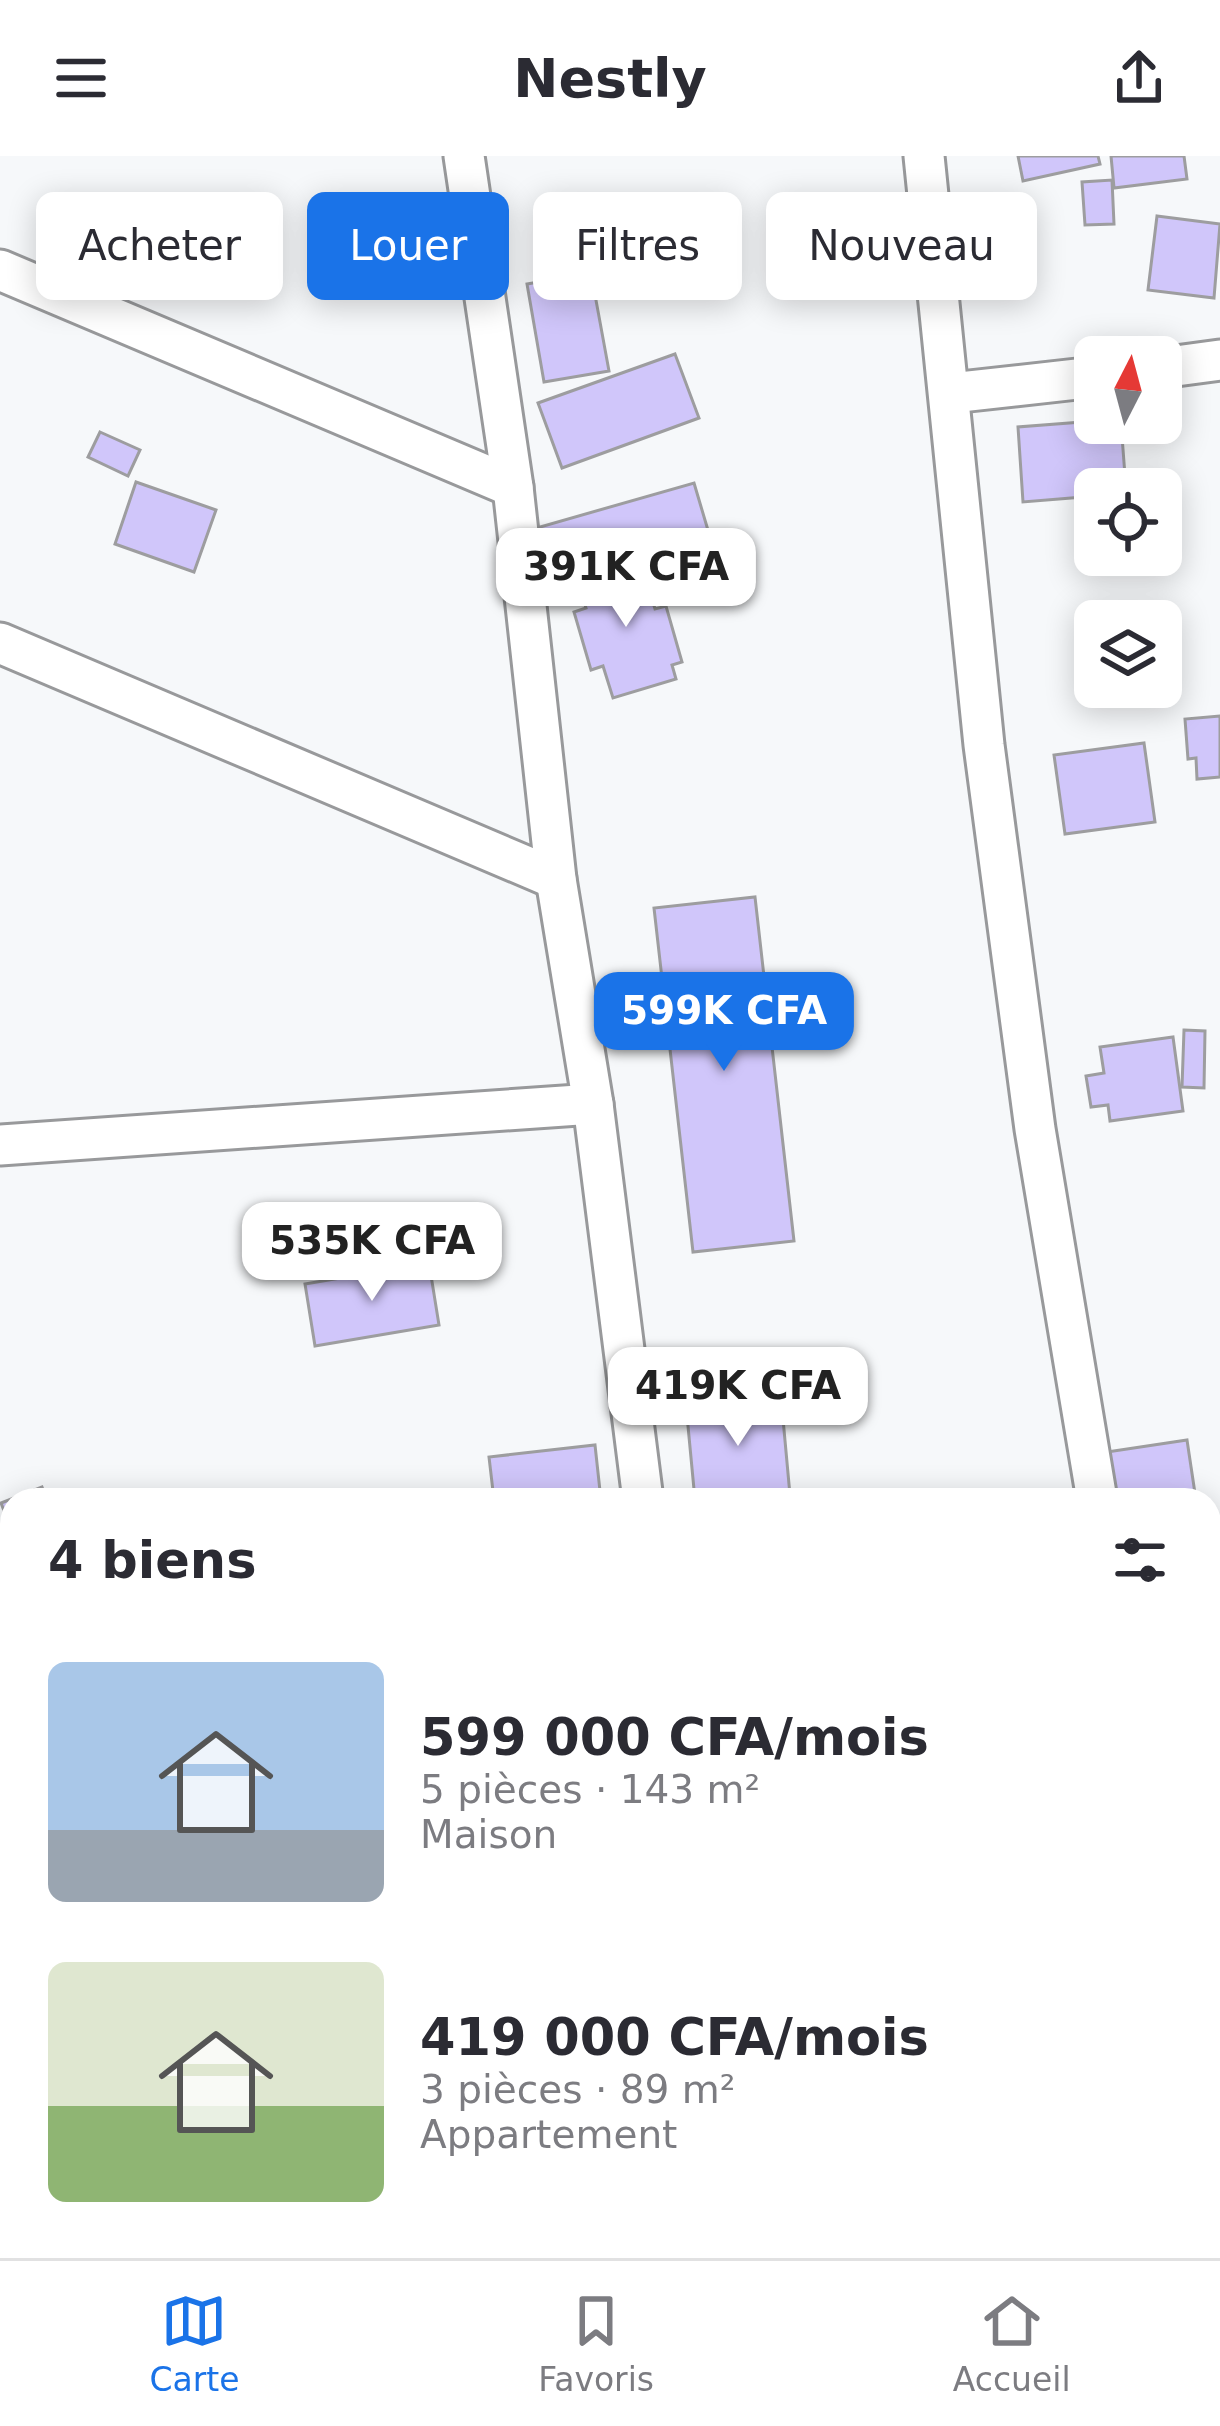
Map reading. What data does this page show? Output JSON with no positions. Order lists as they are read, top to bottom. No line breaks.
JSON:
{"north":"top","page":{"header":"Nestly","chip":["Acheter","Louer","Filtres","Nouveau"],"price":["391K CFA","599K CFA","535K CFA","419K CFA"],"heading":"4 biens","list":[{"name":"599 000 CFA/mois","note":"5 pièces · 143 m² · Maison"},{"name":"419 000 CFA/mois","note":"3 pièces · 89 m² · Appartement"}],"tabs":["Carte","Favoris","Accueil"]}}
